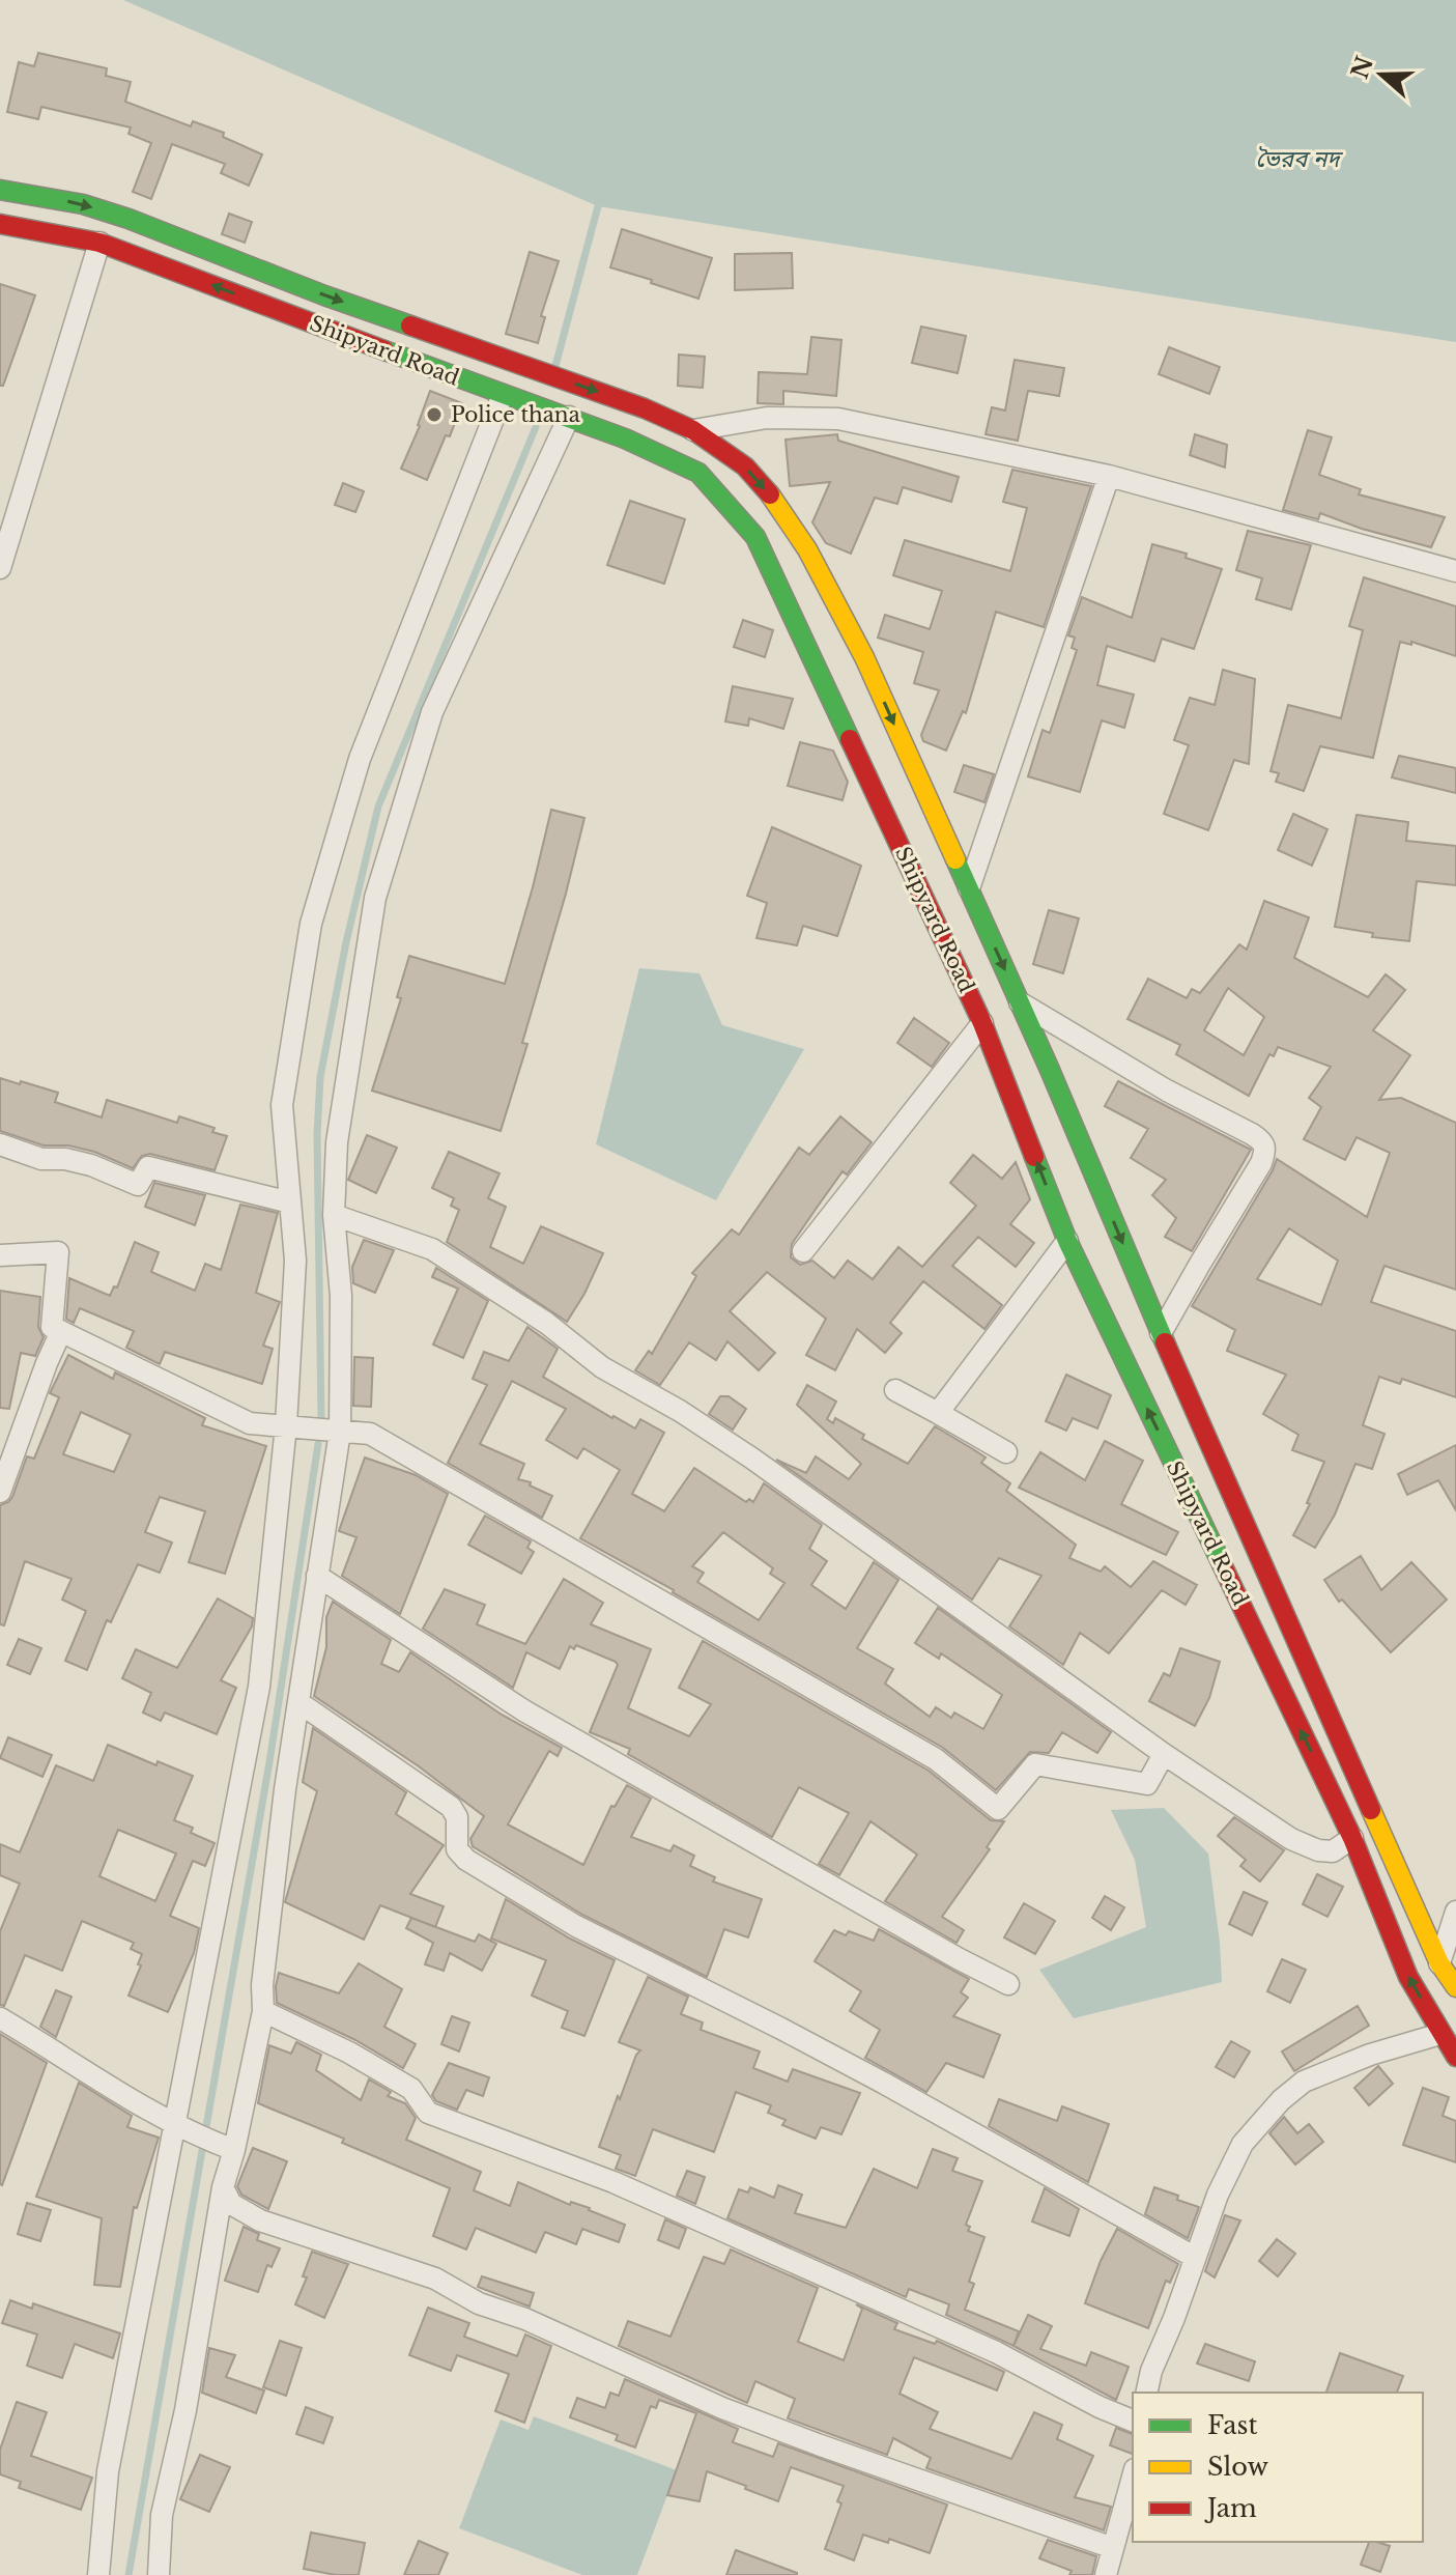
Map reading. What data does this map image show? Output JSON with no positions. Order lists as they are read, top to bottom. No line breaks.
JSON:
{"streets":{"main road":["Shipyard Road"]},"water":["ভৈরব নদ"],"places":["Police thana"],"legend":["Fast","Slow","Jam"],"north":"left"}
